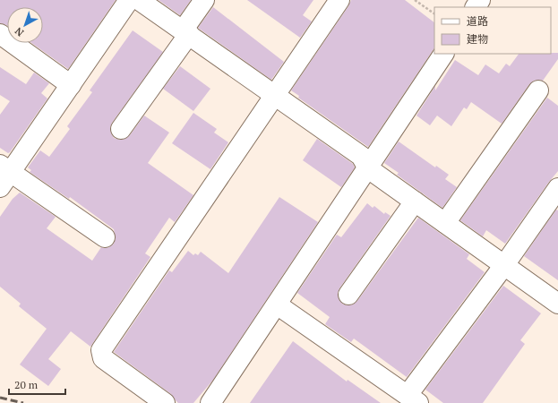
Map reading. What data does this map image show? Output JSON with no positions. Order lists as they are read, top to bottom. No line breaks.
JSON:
{"legend":["道路","建物"],"scale_bar":"20 m","north":"bottom left"}
